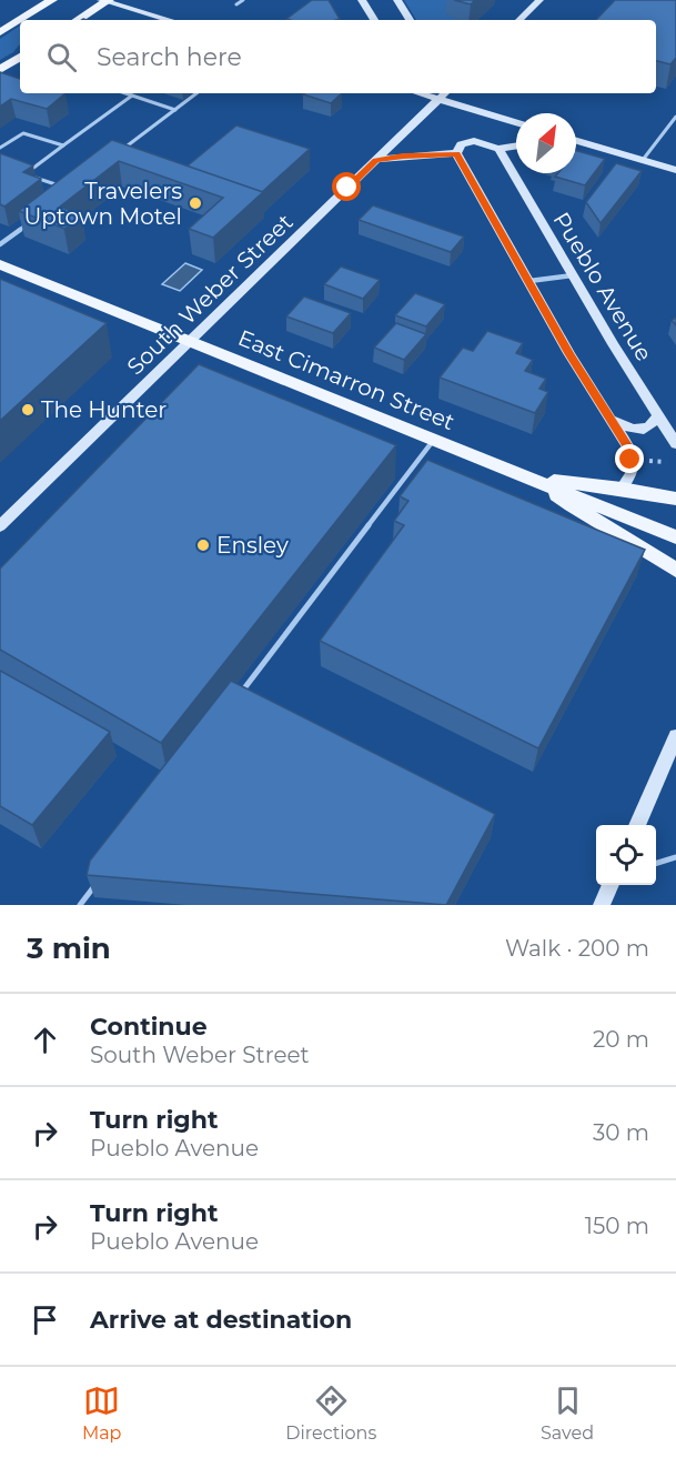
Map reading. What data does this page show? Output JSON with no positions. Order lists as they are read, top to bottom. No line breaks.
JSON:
{"streets":{"main road":["East Cimarron Street"],"street":["Pueblo Avenue","South Weber Street"]},"crossings":[["South Weber Street","East Cimarron Street"]],"places":["Travelers Uptown Motel","The Hunter","Ensley"],"north":"top right","page":{"search":"Search here","heading":["3 min","Walk · 200 m"],"list":[["Continue","South Weber Street","20 m"],["Turn right","Pueblo Avenue","30 m"],["Turn right","Pueblo Avenue","150 m"],"Arrive at destination"],"nav":["Map","Directions","Saved"]}}
